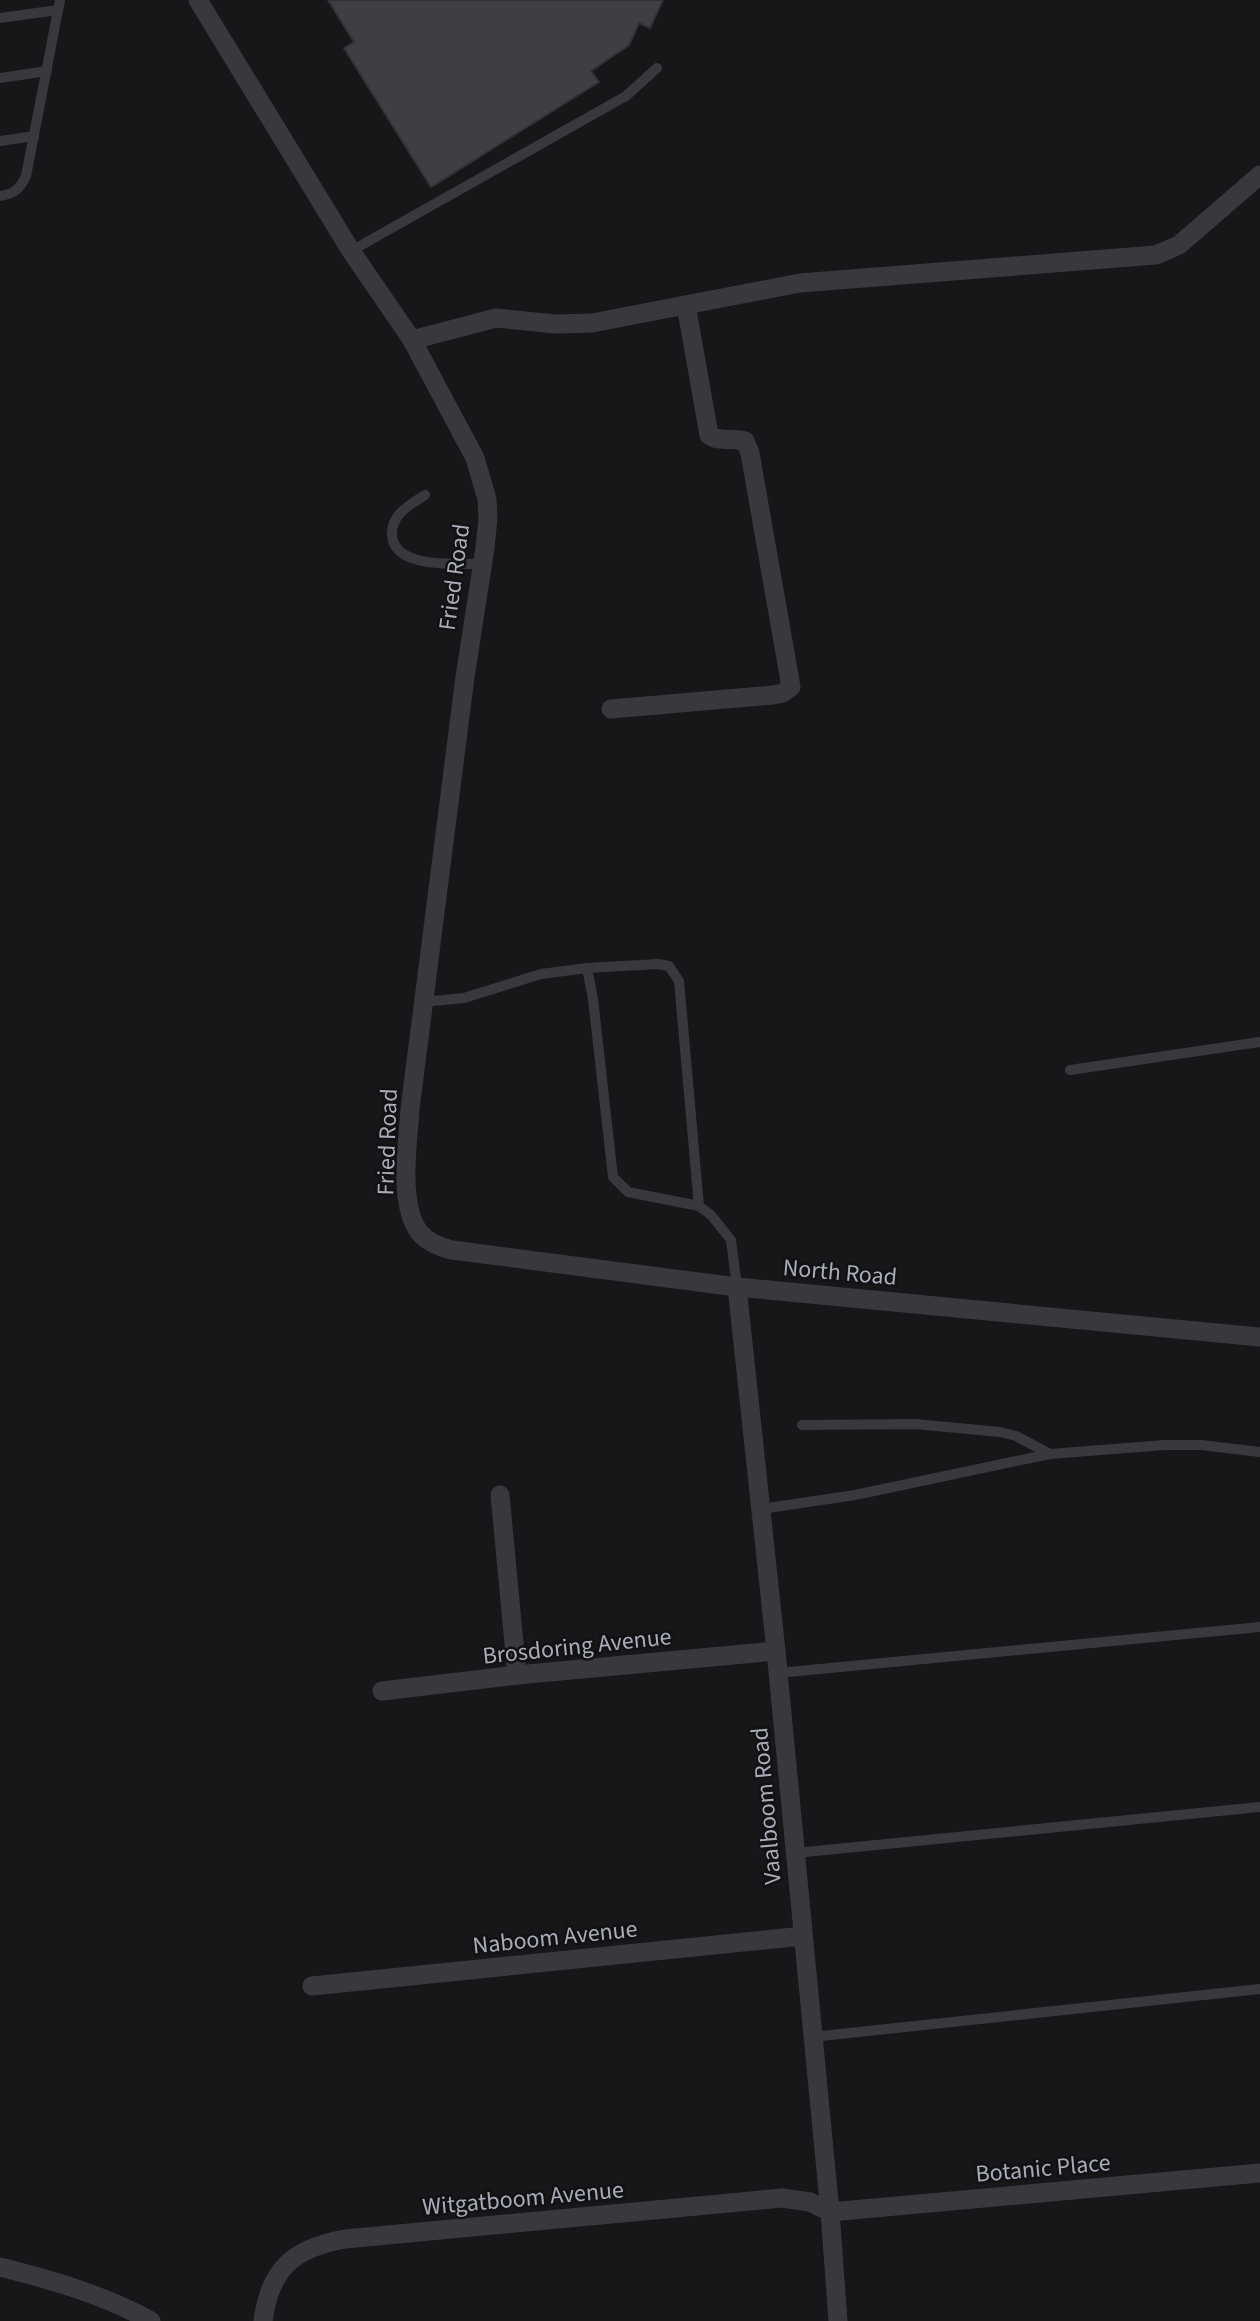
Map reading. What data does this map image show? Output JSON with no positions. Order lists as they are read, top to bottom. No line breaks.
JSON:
{"streets":{"street":["Fried Road","North Road","Brosdoring Avenue","Vaalboom Road","Naboom Avenue","Botanic Place","Witgatboom Avenue"]},"crossings":[["Fried Road","North Road"],["North Road","Vaalboom Road"],["Brosdoring Avenue","Vaalboom Road"],["Vaalboom Road","Naboom Avenue"],["Vaalboom Road","Botanic Place"],["Vaalboom Road","Witgatboom Avenue"],["Botanic Place","Witgatboom Avenue"]]}
